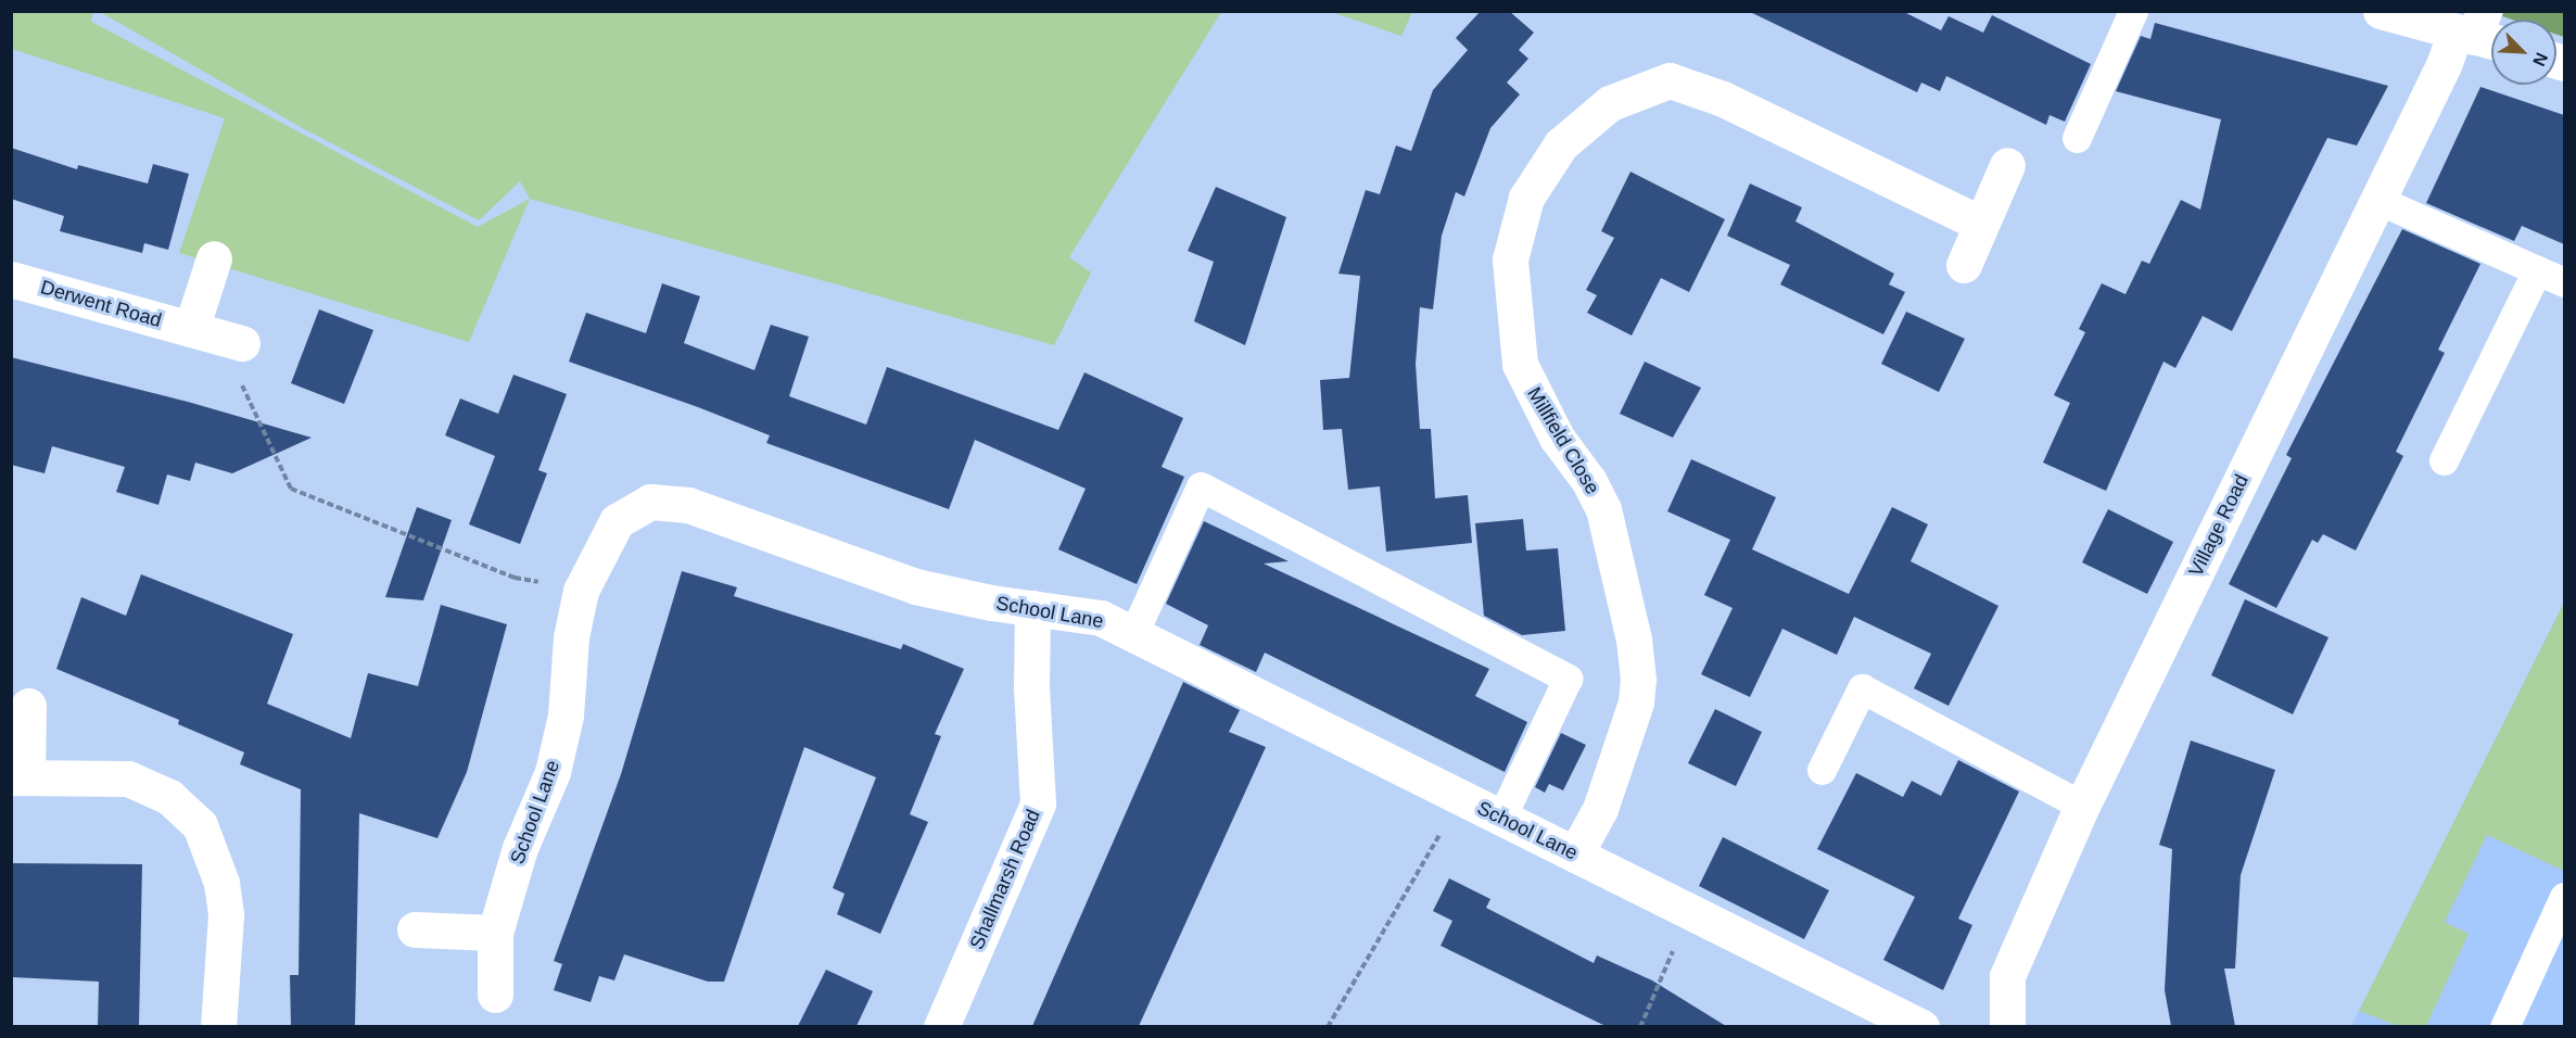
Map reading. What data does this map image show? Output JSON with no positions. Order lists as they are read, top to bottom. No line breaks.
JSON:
{"streets":{"street":["Derwent Road","Millfield Close","Village Road","School Lane","Shallmarsh Road"]},"crossings":[["Millfield Close","School Lane"],["School Lane","Shallmarsh Road"]],"north":"bottom right"}
